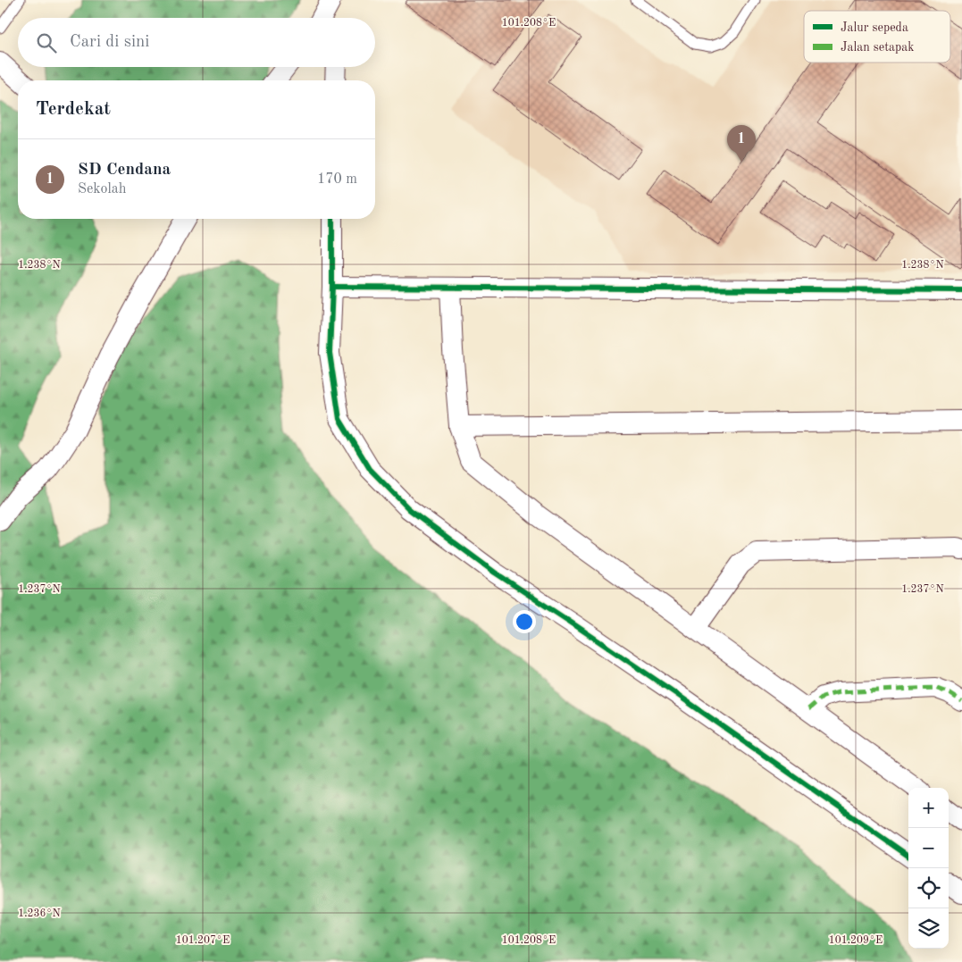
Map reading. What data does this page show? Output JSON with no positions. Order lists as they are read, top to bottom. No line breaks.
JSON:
{"legend":["Jalur sepeda","Jalan setapak"],"page":{"search":"Cari di sini","heading":"Terdekat","pins":"1","list":[{"mark":"1","name":"SD Cendana","note":"Sekolah","value":"170 m"}],"map_buttons":["+","−"]},"coordinates":["101.208°E","1.238°N","1.237°N","1.236°N","101.207°E","101.209°E"]}
